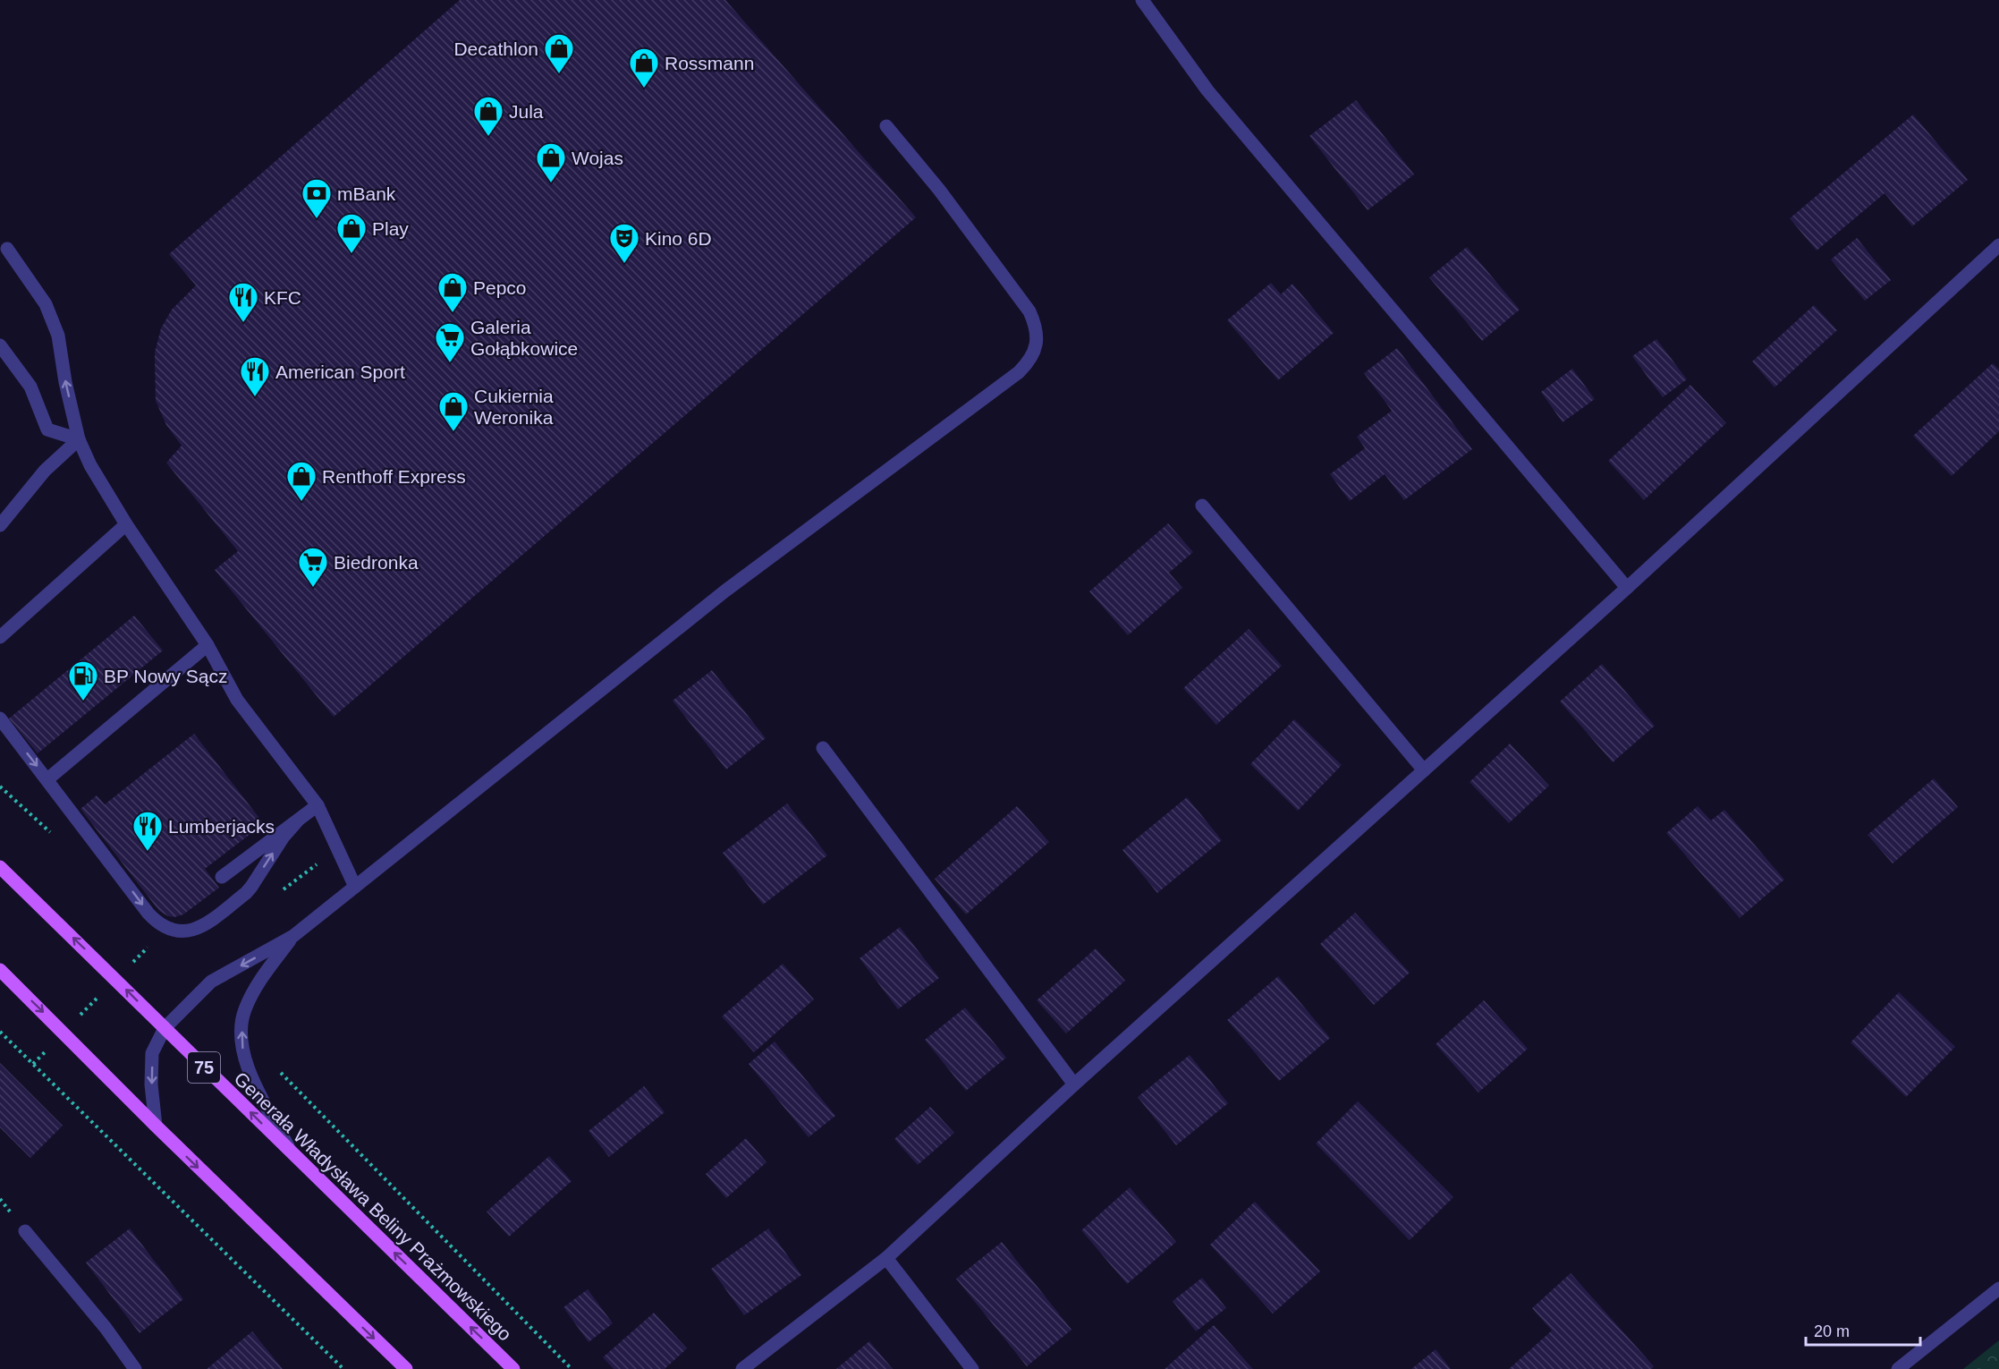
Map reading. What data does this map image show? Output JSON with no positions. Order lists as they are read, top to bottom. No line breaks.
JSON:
{"streets":{"main road":["75","Generała Władysława Beliny Prażmowskiego"]},"places":{"shop":["Decathlon","Rossmann","Jula","Wojas","Play","Pepco","Cukiernia Weronika","Renthoff Express"],"bank":["mBank"],"theatre":["Kino 6D"],"restaurant":["KFC","American Sport","Lumberjacks"],"supermarket":["Galeria Gołąbkowice","Biedronka"],"fuel station":["BP Nowy Sącz"]},"scale_bar":"20 m"}
